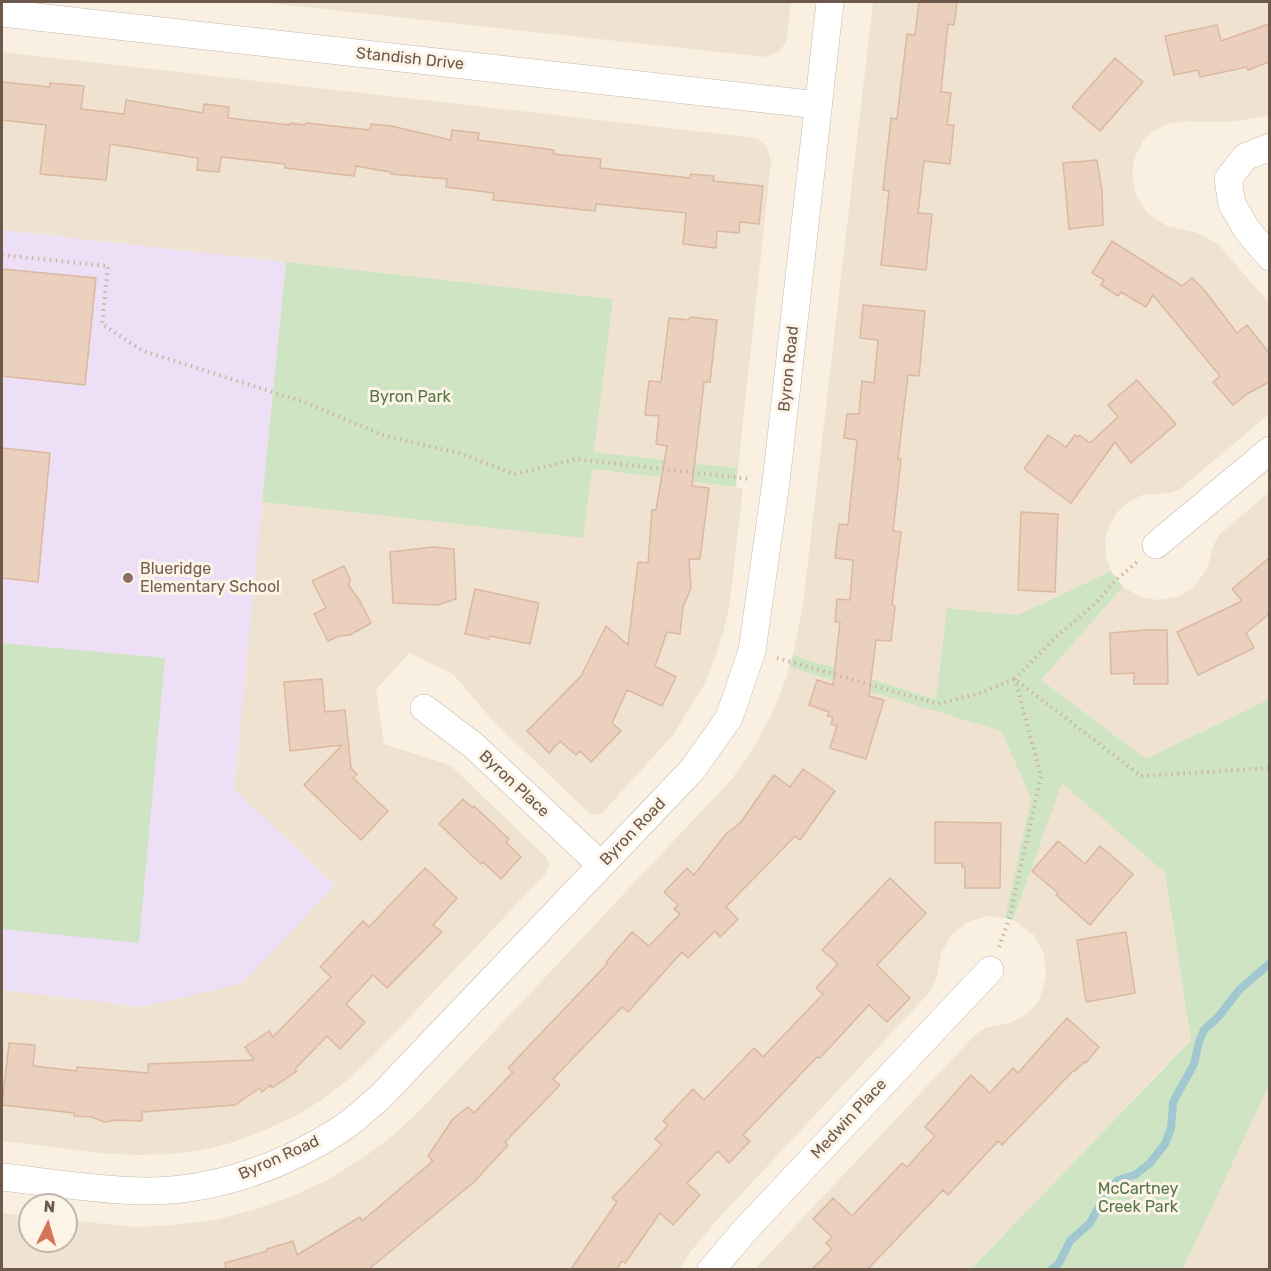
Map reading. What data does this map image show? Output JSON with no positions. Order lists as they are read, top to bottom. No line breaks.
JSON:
{"streets":{"street":["Standish Drive","Byron Road","Byron Place","Medwin Place"]},"crossings":[["Standish Drive","Byron Road"],["Byron Road","Byron Place"]],"parks":["Byron Park","McCartney Creek Park"],"places":["Blueridge Elementary School"],"north":"top"}
